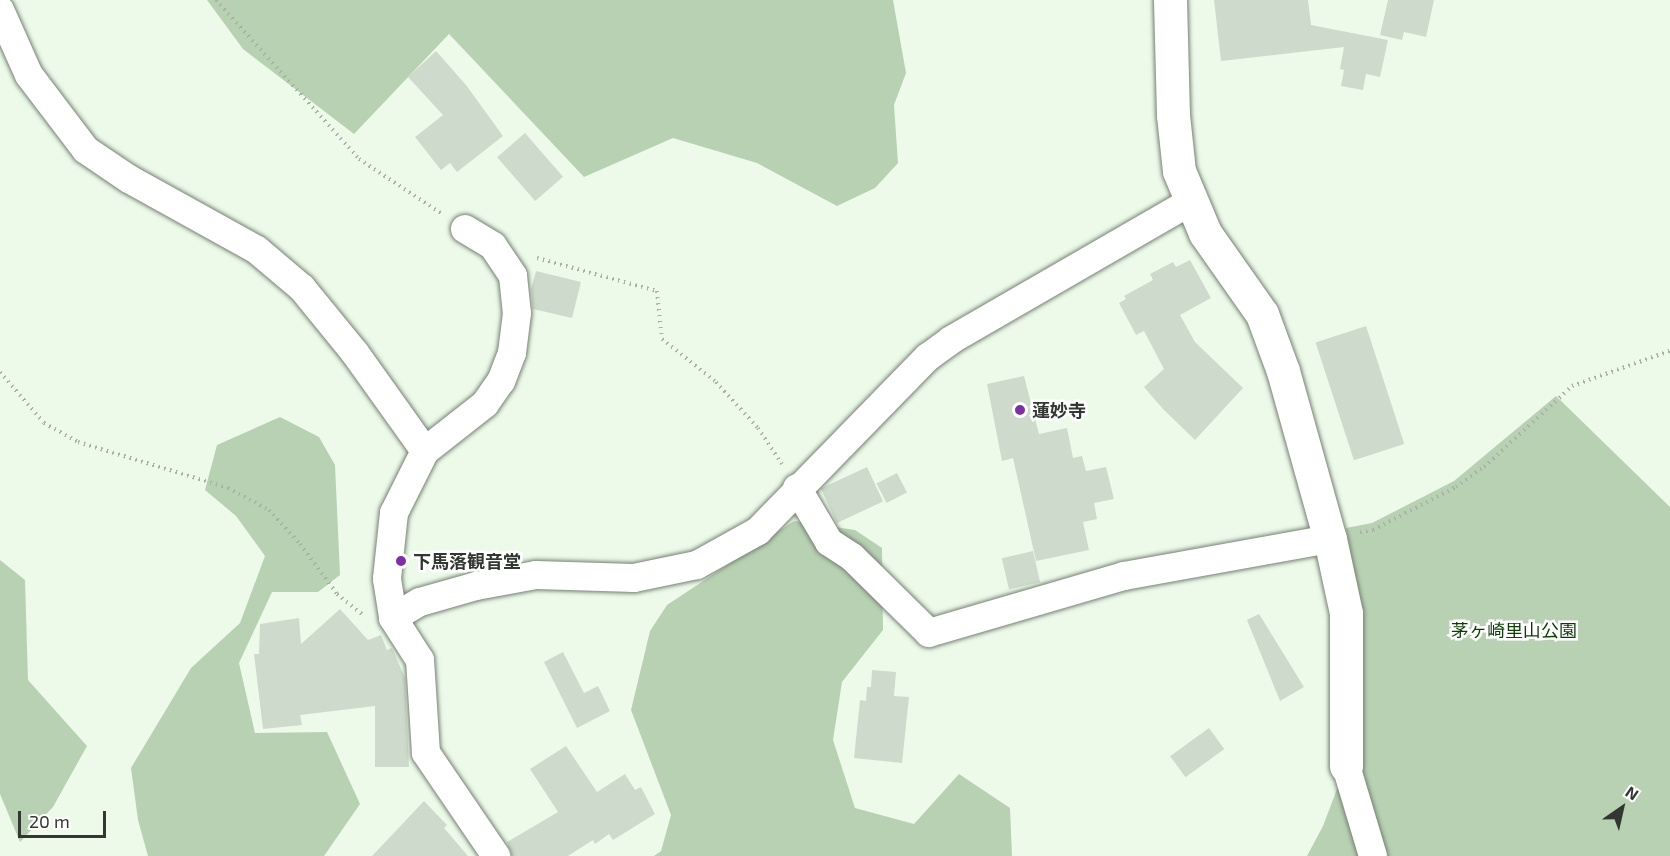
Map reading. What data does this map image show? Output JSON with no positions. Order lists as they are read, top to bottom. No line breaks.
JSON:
{"parks":["茅ヶ崎里山公園"],"places":["蓮妙寺","下馬落観音堂"],"scale_bar":"20 m","north":"top right"}
